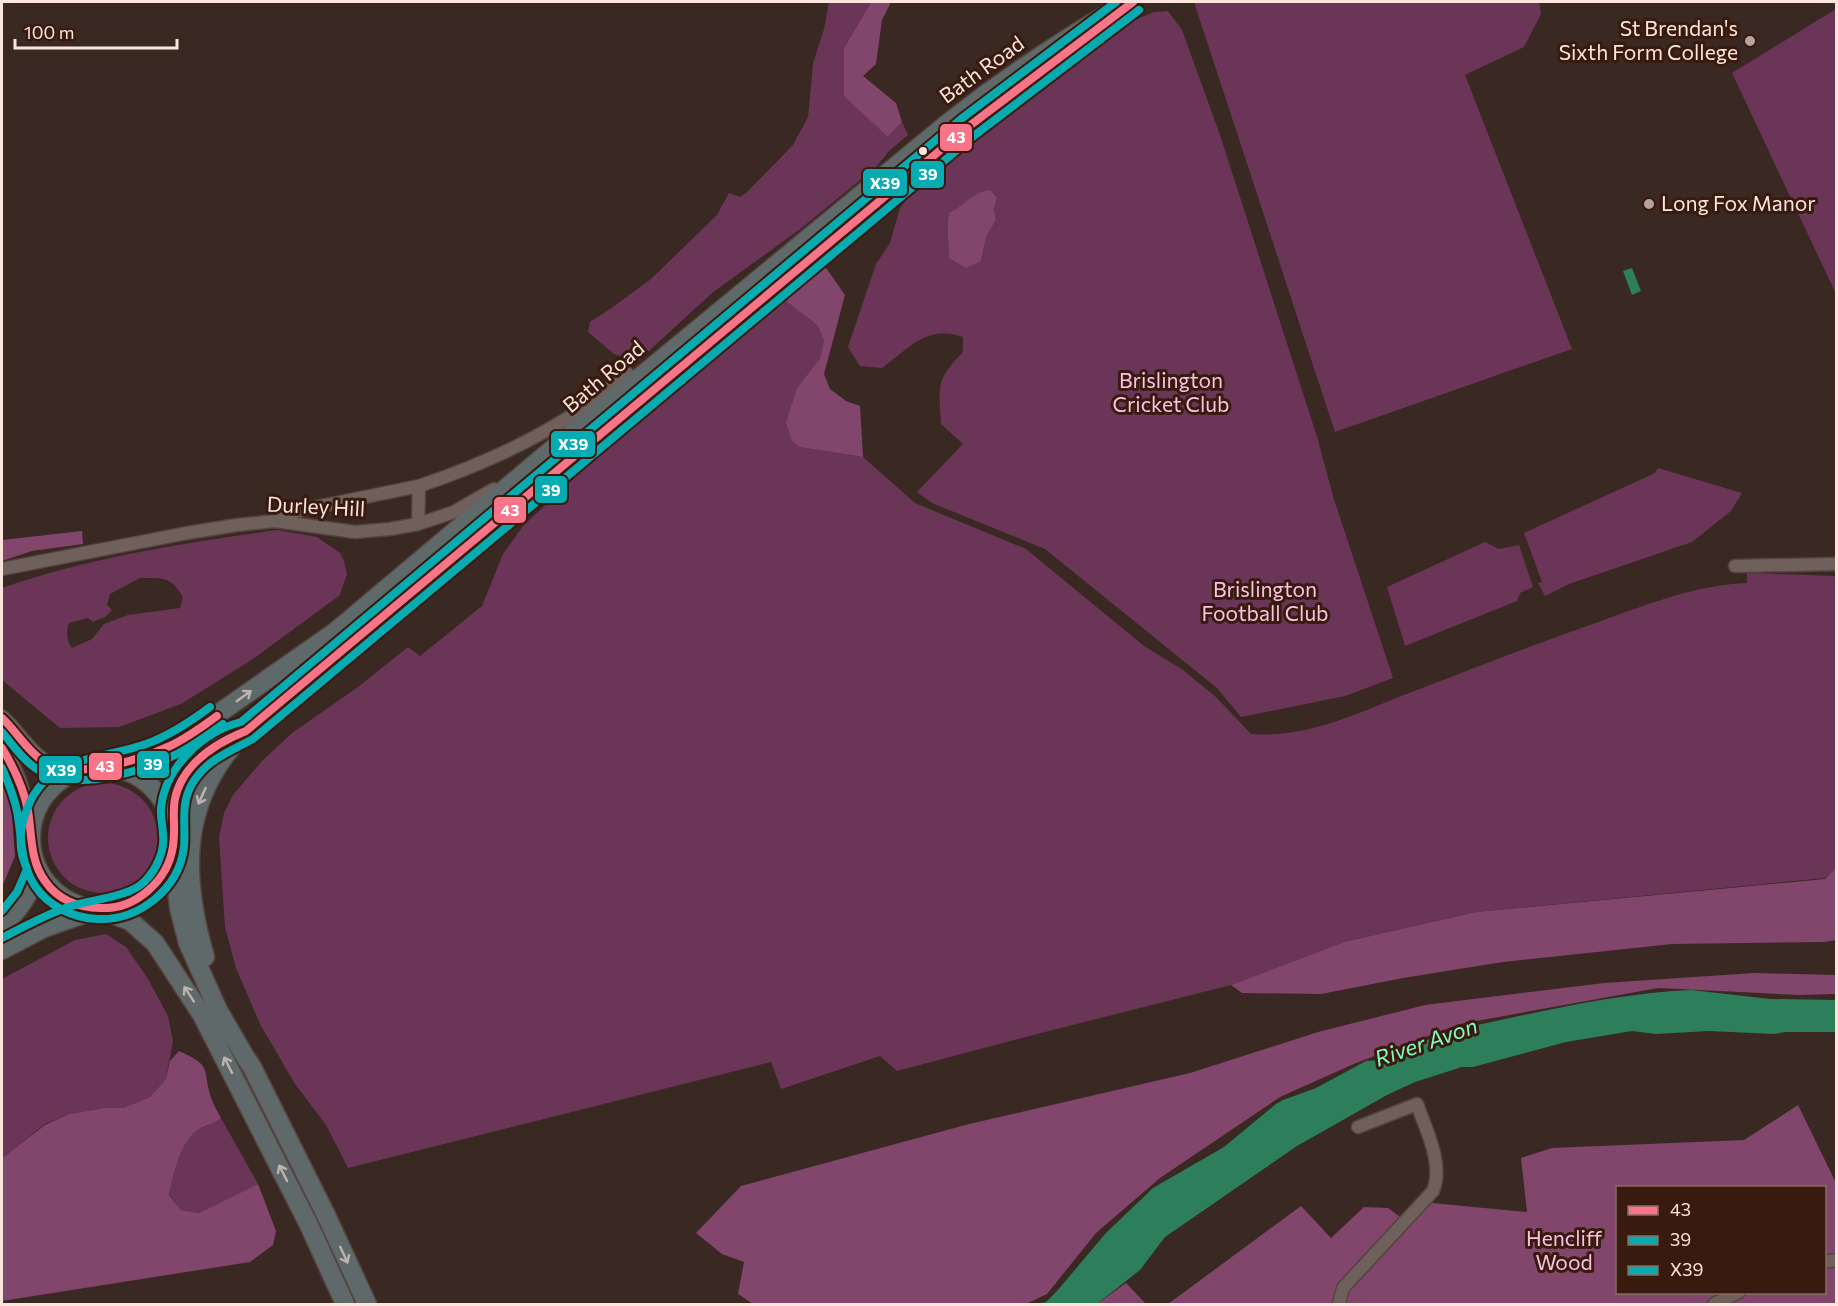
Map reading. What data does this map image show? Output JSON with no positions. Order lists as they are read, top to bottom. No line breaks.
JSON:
{"streets":{"highway":["Bath Road"],"street":["Durley Hill"]},"crossings":[["Bath Road","Durley Hill"]],"water":["River Avon"],"parks":["Brislington Cricket Club","Brislington Football Club","Hencliff Wood"],"places":["St Brendan's Sixth Form College","Long Fox Manor"],"lines":["transit line 43","transit line X39","transit line 39"],"legend":["43","39","X39"],"scale_bar":"100 m"}
